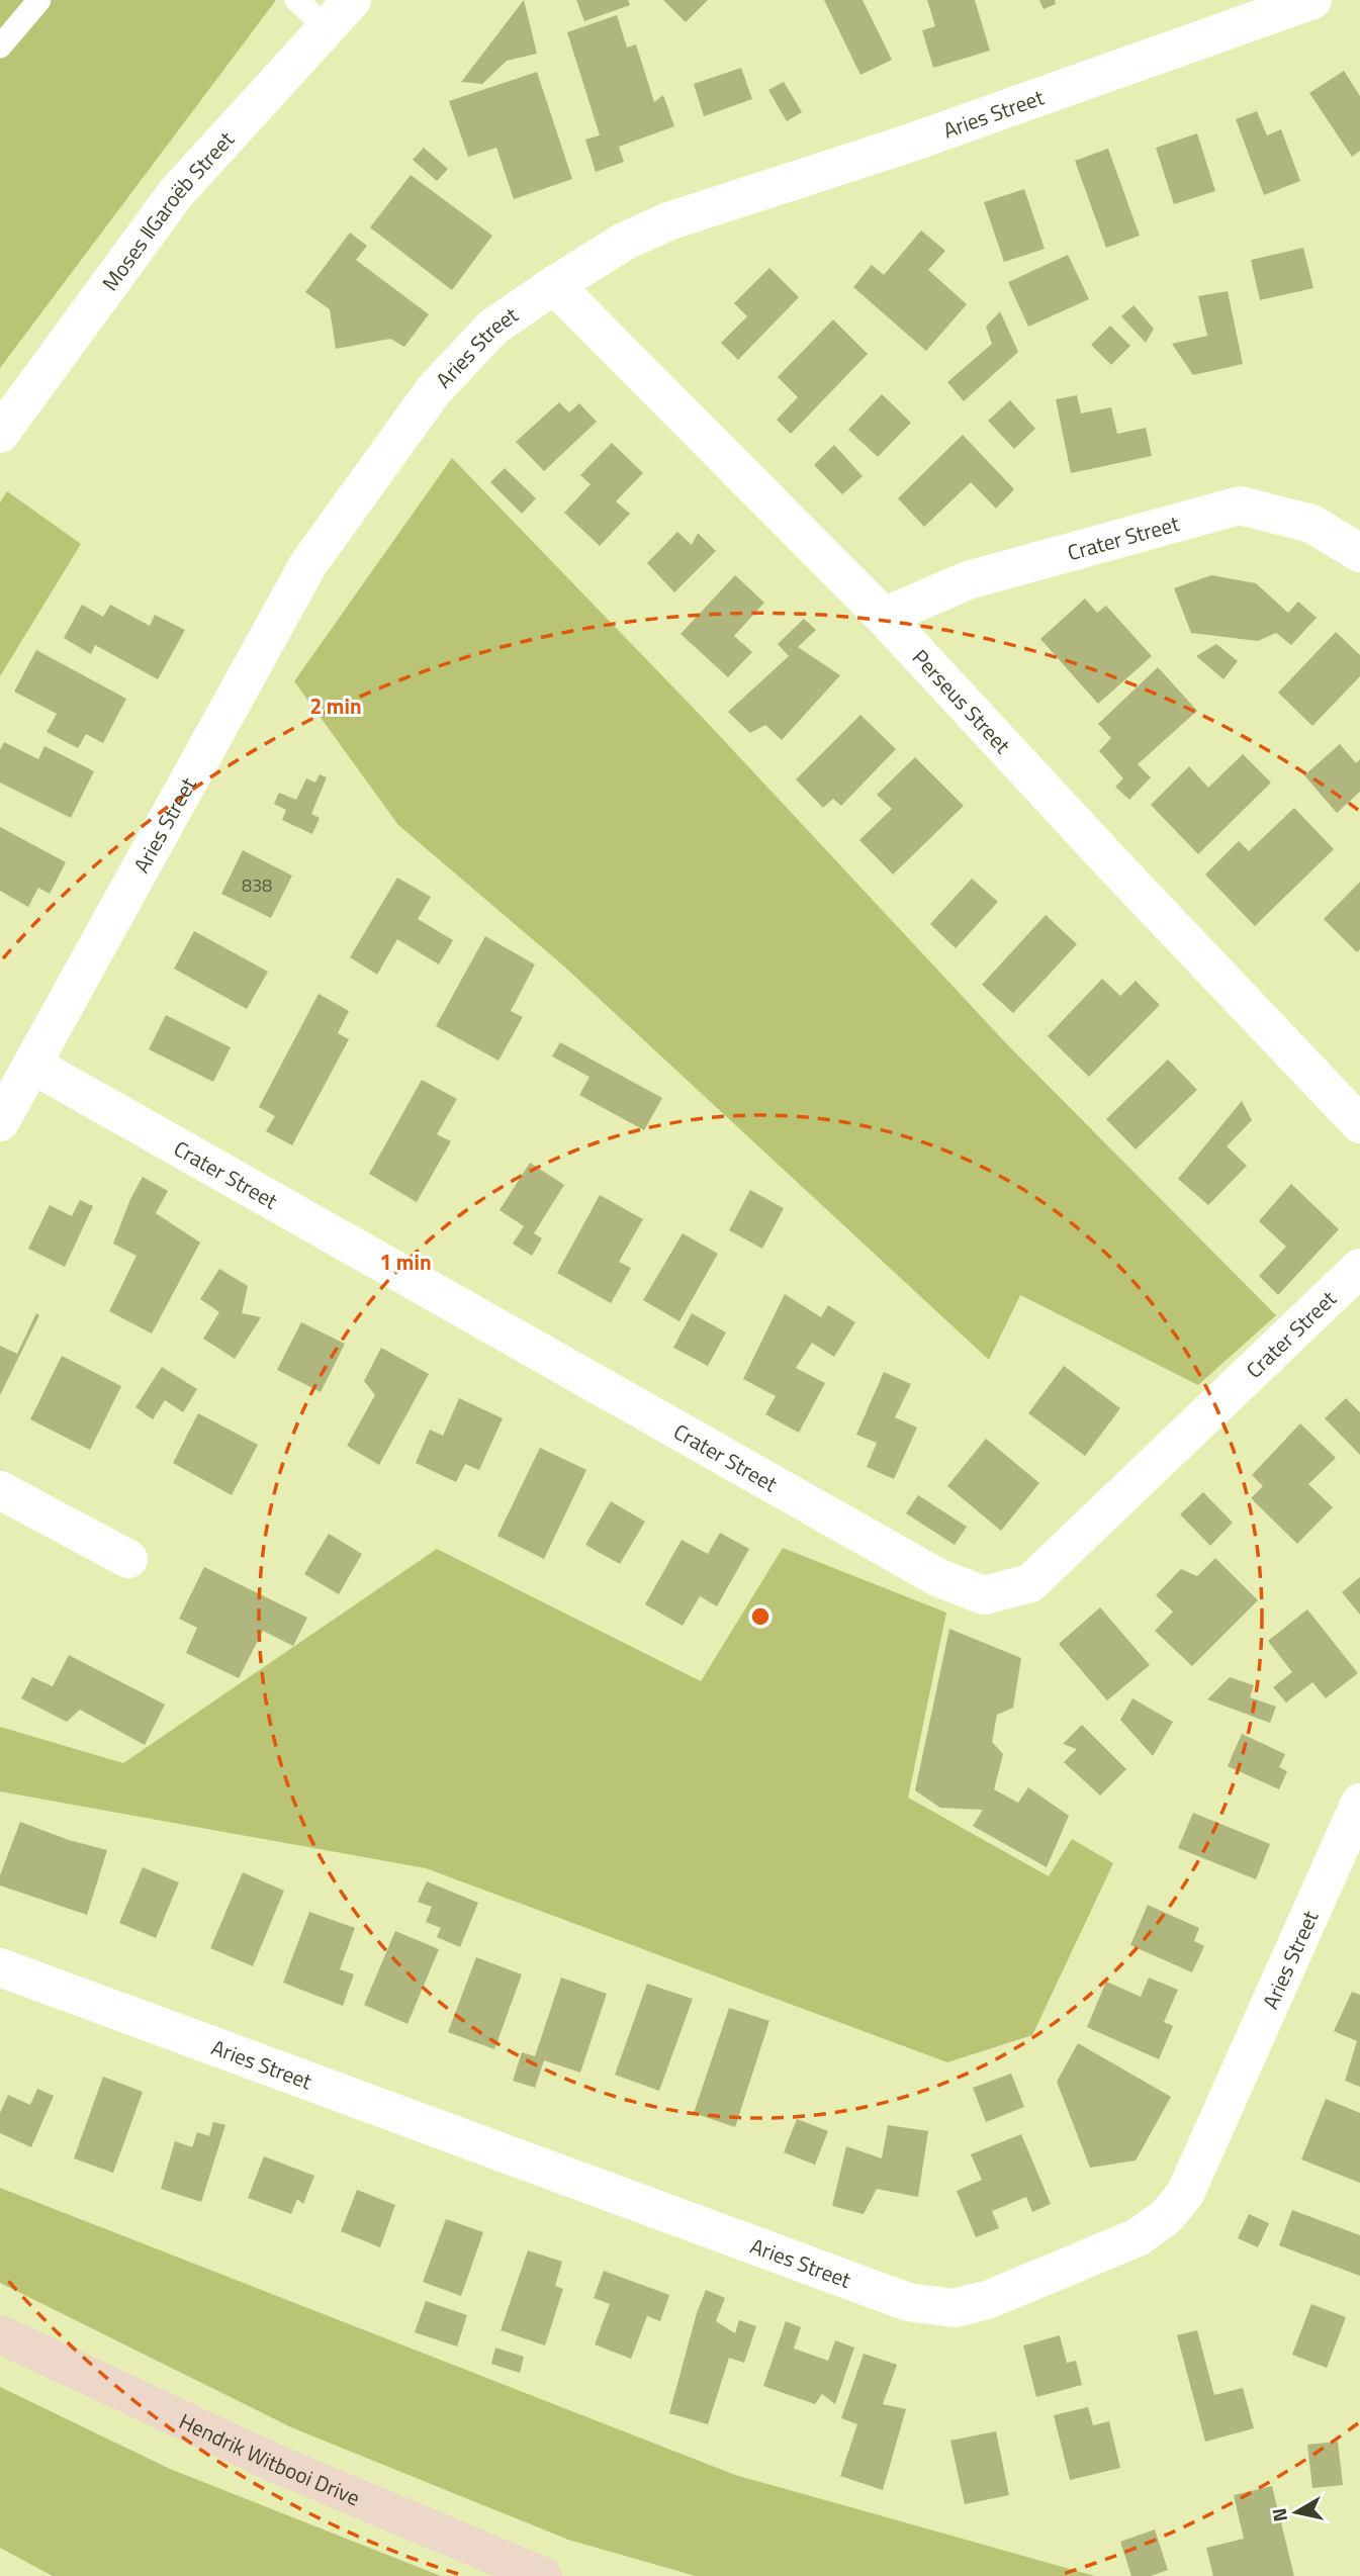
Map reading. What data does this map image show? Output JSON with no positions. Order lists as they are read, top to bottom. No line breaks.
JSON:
{"streets":{"main road":["Hendrik Witbooi Drive"],"street":["Aries Street","Moses ǁGaroëb Street","Crater Street","Perseus Street"]},"crossings":[["Aries Street","Crater Street"],["Aries Street","Perseus Street"],["Crater Street","Perseus Street"]],"house_numbers":["838"],"north":"left","rings":["2 min","1 min"]}
